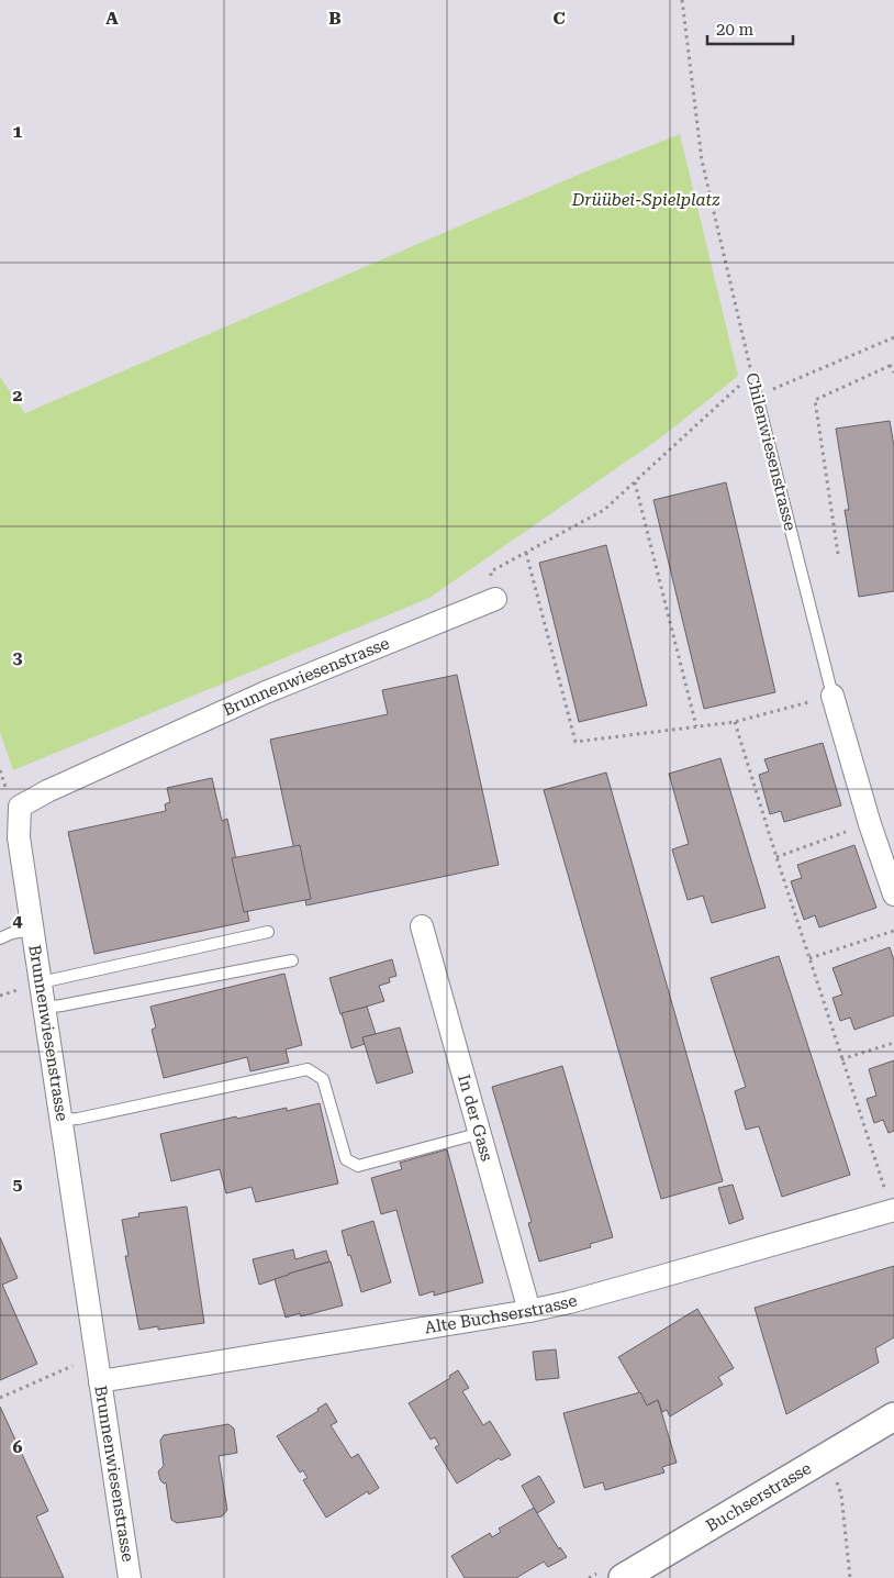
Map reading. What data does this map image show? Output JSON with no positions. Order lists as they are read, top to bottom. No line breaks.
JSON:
{"streets":{"street":["Chilenwiesenstrasse","Brunnenwiesenstrasse","In der Gass","Alte Buchserstrasse","Buchserstrasse"]},"crossings":[["Brunnenwiesenstrasse","Alte Buchserstrasse"],["In der Gass","Alte Buchserstrasse"]],"parks":["Drüübei-Spielplatz"],"scale_bar":"20 m","grid":{"columns":["A","B","C"],"rows":["1","2","3","4","5","6"]}}
